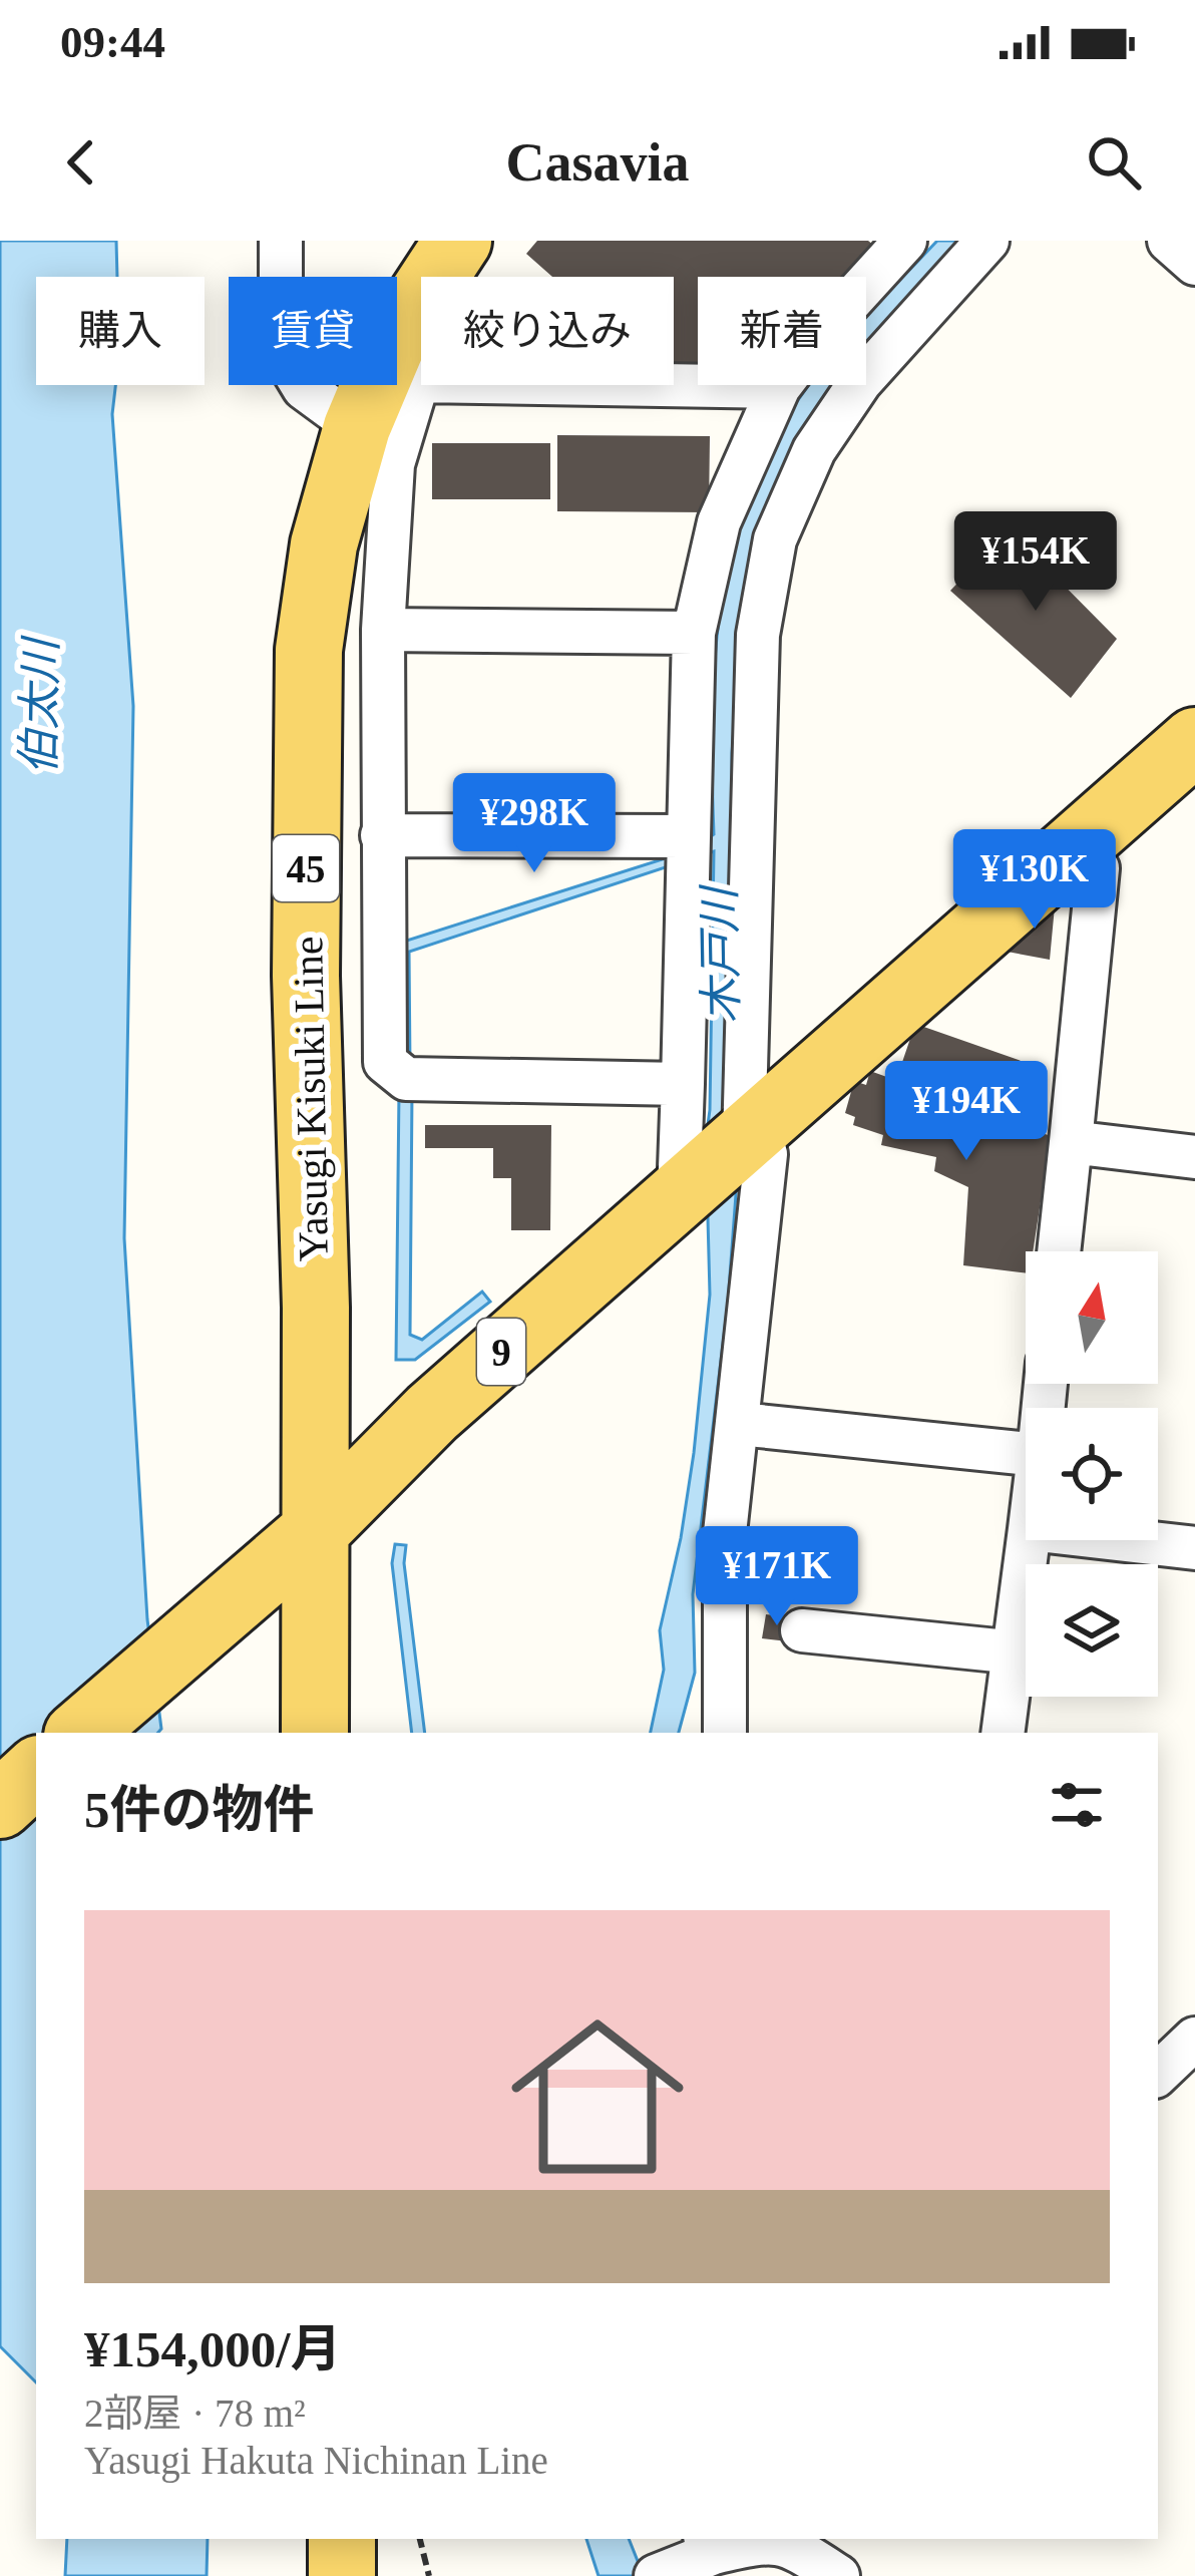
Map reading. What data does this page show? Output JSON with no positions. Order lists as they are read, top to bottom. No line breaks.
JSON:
{"streets":{"main road":["45","Yasugi Kisuki Line","9"]},"crossings":[["Yasugi Kisuki Line","9"]],"water":["伯太川","木戸川"],"north":"top","page":{"status":"09:44","header":"Casavia","chip":["購入","賃貸","絞り込み","新着"],"price":["¥154K","¥298K","¥130K","¥194K","¥171K"],"heading":"5件の物件","list":[{"name":"¥154,000/月","note":"2部屋 · 78 m² · Yasugi Hakuta Nichinan Line"}]}}
